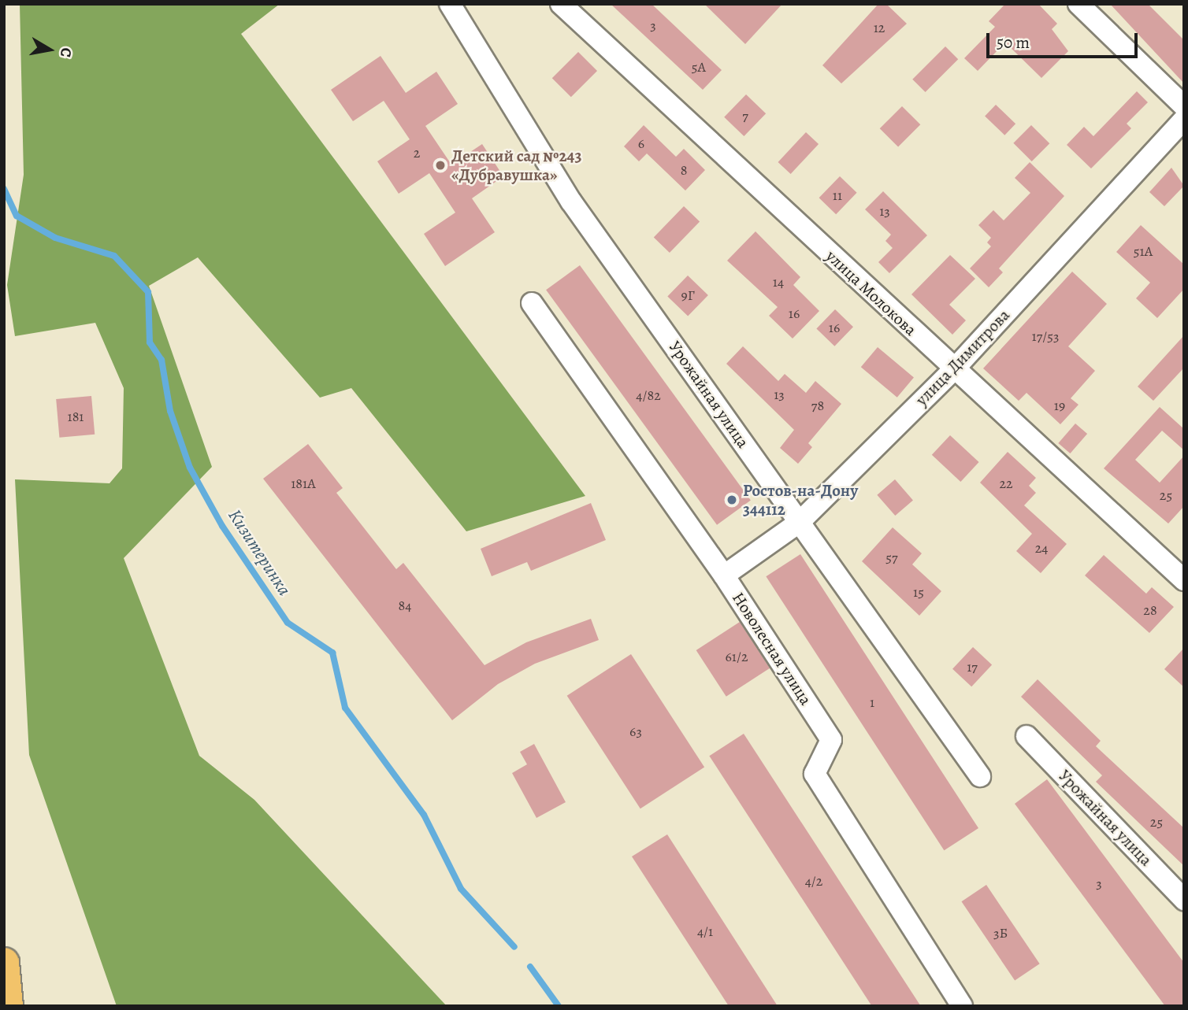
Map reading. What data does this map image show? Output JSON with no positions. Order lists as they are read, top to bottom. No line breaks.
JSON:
{"streets":{"street":["улица Молокова","улица Димитрова","Урожайная улица","Новолесная улица"]},"crossings":[["улица Молокова","улица Димитрова"],["улица Димитрова","Урожайная улица"],["улица Димитрова","Новолесная улица"]],"water":["Кизитеринка"],"places":["Детский сад №243 «Дубравушка»","Ростов-на-Дону 344112"],"house_numbers":["3","12","5А","7","6","2","8","11","13","51А","14","9Г","16","16","17/53","13","4/82","78","19","181","181А","22","25","24","57","15","84","28","61/2","17","1","63","25","4/2","3","4/1","3Б"],"scale_bar":"50 m","north":"right"}
